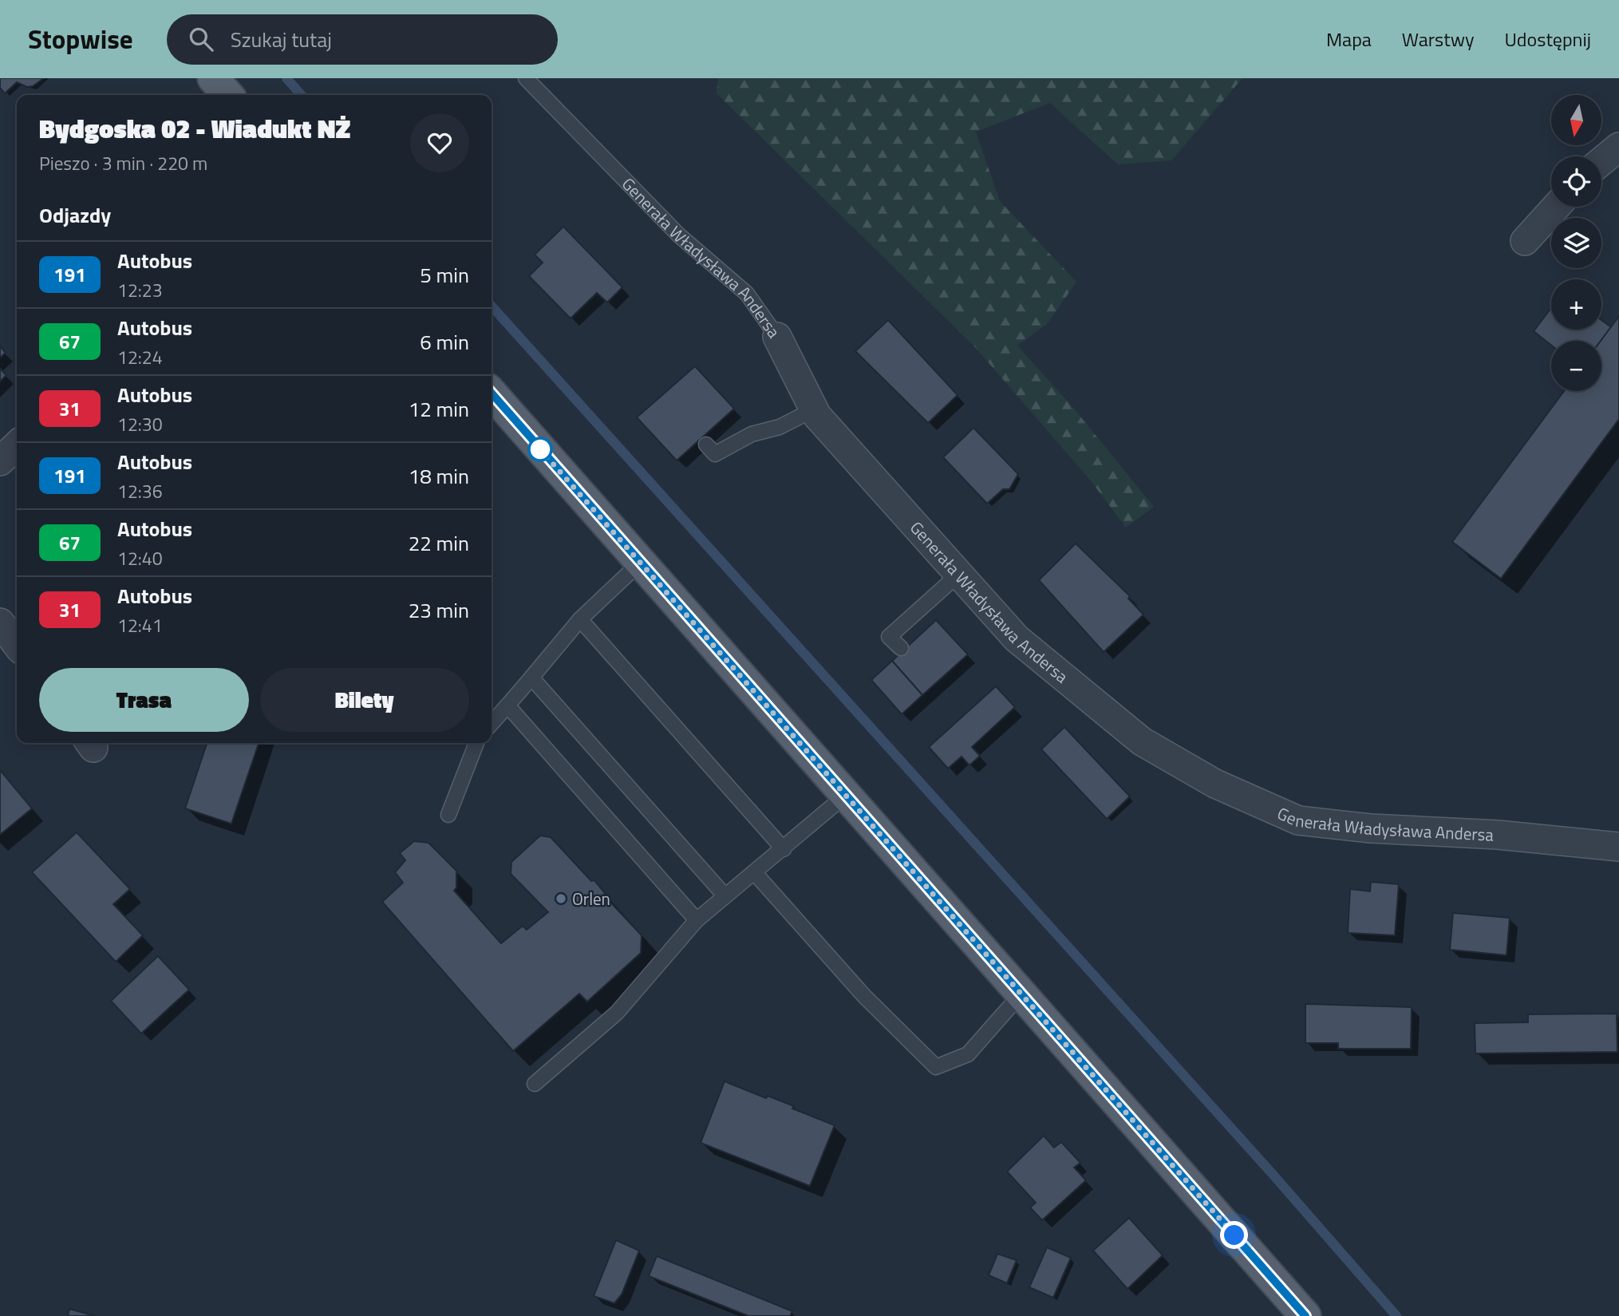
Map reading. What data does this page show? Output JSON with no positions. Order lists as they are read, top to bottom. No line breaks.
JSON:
{"streets":{"street":["Generała Władysława Andersa"]},"places":["Orlen"],"lines":["bus line 191"],"north":"bottom","page":{"header":"Stopwise","search":"Szukaj tutaj","nav":["Mapa","Warstwy","Udostępnij"],"map_buttons":["+","−"],"heading":[["Bydgoska 02 - Wiadukt NŻ","Pieszo · 3 min · 220 m"],"Odjazdy"],"list":[{"mark":"191","name":"Autobus","note":"12:23","value":"5 min"},{"mark":"67","name":"Autobus","note":"12:24","value":"6 min"},{"mark":"31","name":"Autobus","note":"12:30","value":"12 min"},{"mark":"191","name":"Autobus","note":"12:36","value":"18 min"},{"mark":"67","name":"Autobus","note":"12:40","value":"22 min"},{"mark":"31","name":"Autobus","note":"12:41","value":"23 min"}],"buttons":["Trasa","Bilety"]}}
